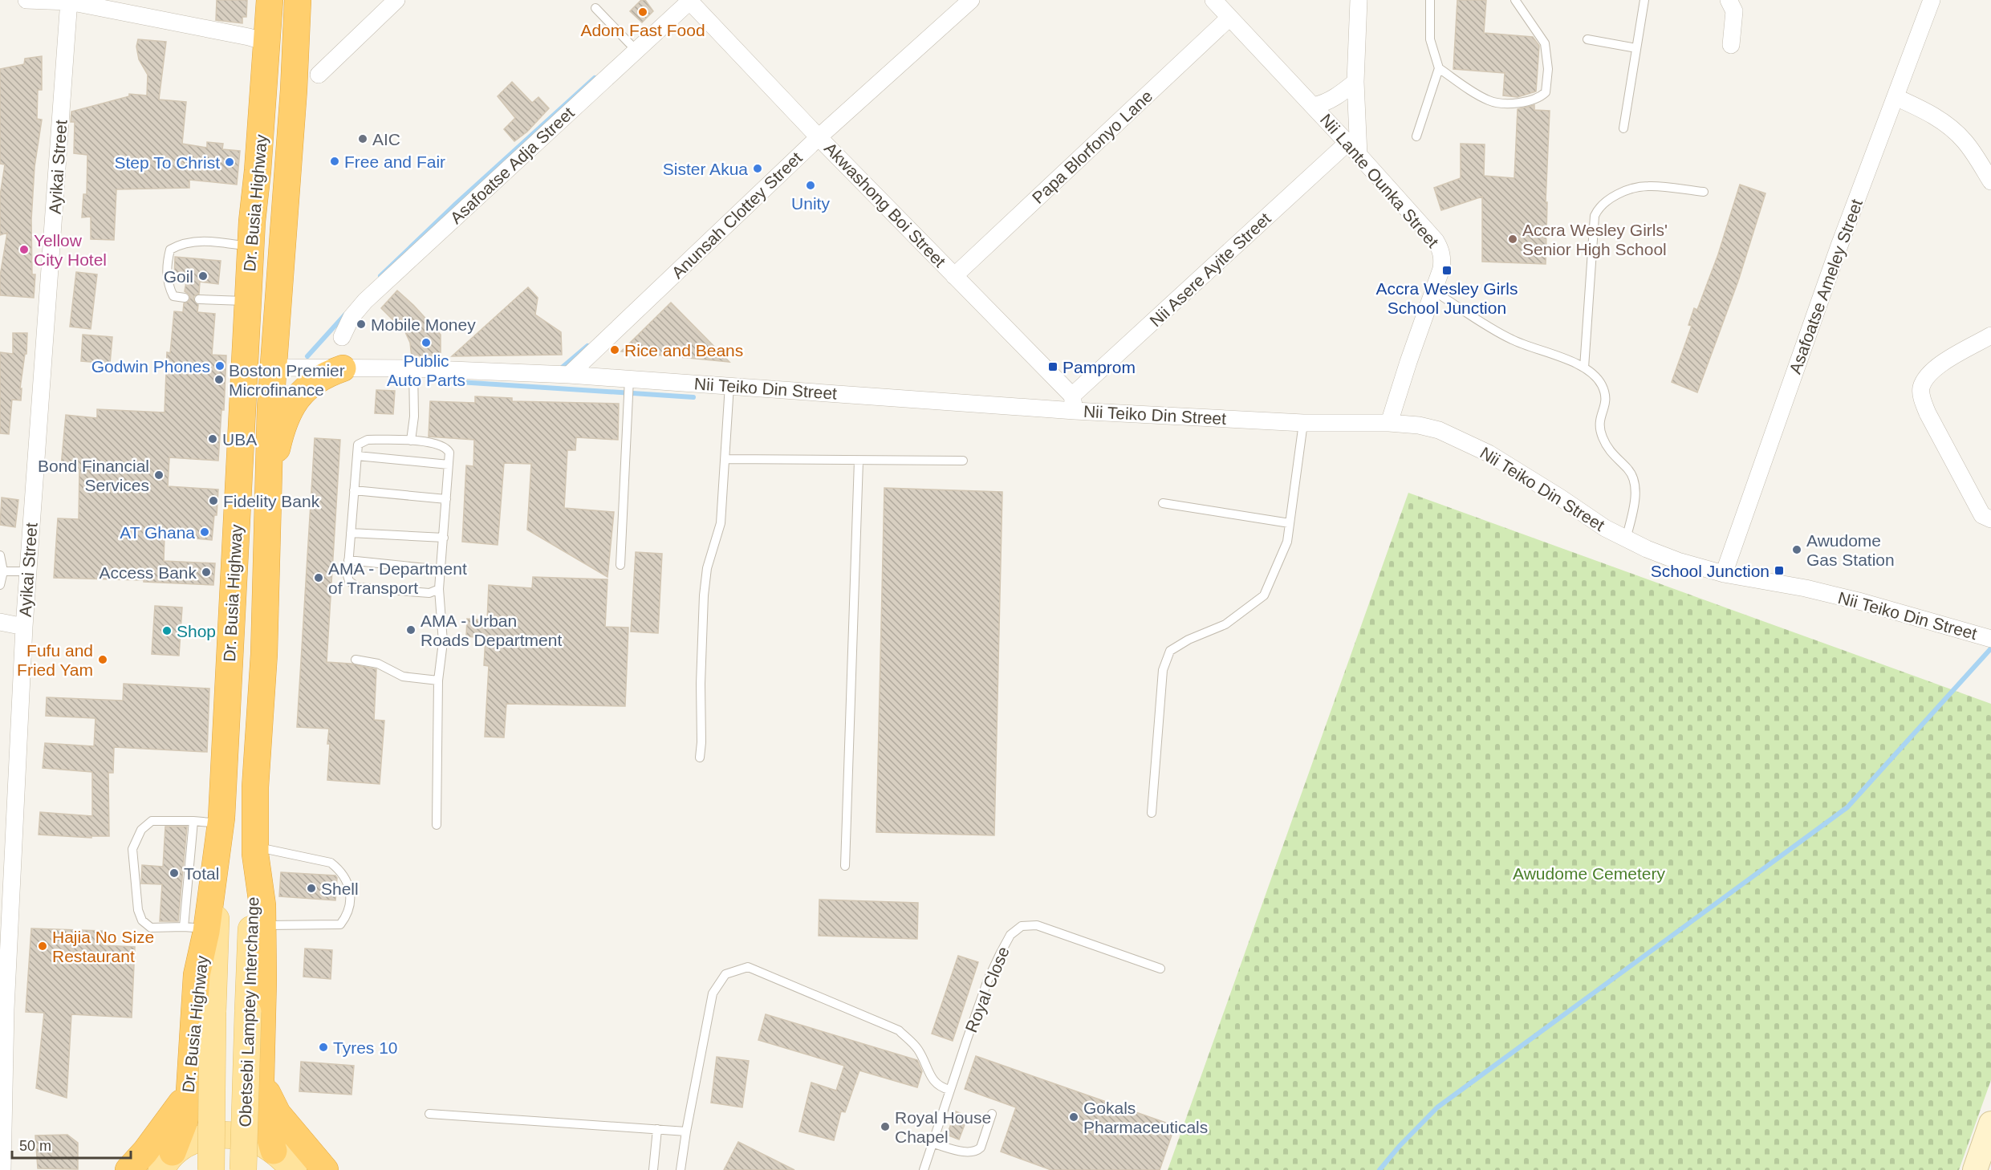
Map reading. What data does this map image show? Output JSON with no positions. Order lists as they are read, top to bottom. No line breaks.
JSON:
{"streets":{"highway":["Dr. Busia Highway"],"main road":["Obetsebi Lamptey Interchange"],"street":["Papa Blorfonyo Lane","Asafoatse Adja Street","Ayikai Street","Nii Lante Ounka Street","Akwashong Boi Street","Anunsah Clottey Street","Nii Asere Ayite Street","Asafoatse Ameley Street","Nii Teiko Din Street"],"lane":["Royal Close"]},"crossings":[["Papa Blorfonyo Lane","Nii Lante Ounka Street"],["Papa Blorfonyo Lane","Akwashong Boi Street"],["Asafoatse Adja Street","Akwashong Boi Street"],["Nii Lante Ounka Street","Nii Asere Ayite Street"],["Nii Lante Ounka Street","Nii Teiko Din Street"],["Dr. Busia Highway","Nii Teiko Din Street"],["Dr. Busia Highway","Obetsebi Lamptey Interchange"],["Akwashong Boi Street","Anunsah Clottey Street"],["Akwashong Boi Street","Nii Asere Ayite Street"],["Akwashong Boi Street","Nii Teiko Din Street"],["Anunsah Clottey Street","Nii Teiko Din Street"],["Nii Asere Ayite Street","Nii Teiko Din Street"],["Asafoatse Ameley Street","Nii Teiko Din Street"]],"parks":["Awudome Cemetery"],"places":{"other":["Adom Fast Food","AIC","Free and Fair","Step To Christ","Sister Akua","Unity","Accra Wesley Girls' Senior High School","Yellow City Hotel","Goil","Mobile Money","Public Auto Parts","Rice and Beans","Godwin Phones","Boston Premier Microfinance","UBA","Bond Financial Services","Fidelity Bank","AT Ghana","Awudome Gas Station","Access Bank","AMA - Department of Transport","AMA - Urban Roads Department","Shop","Fufu and Fried Yam","Total","Shell","Hajia No Size Restaurant","Tyres 10","Gokals Pharmaceuticals","Royal House Chapel"],"transit":["Accra Wesley Girls School Junction","Pamprom","School Junction"]},"scale_bar":"50 m"}
